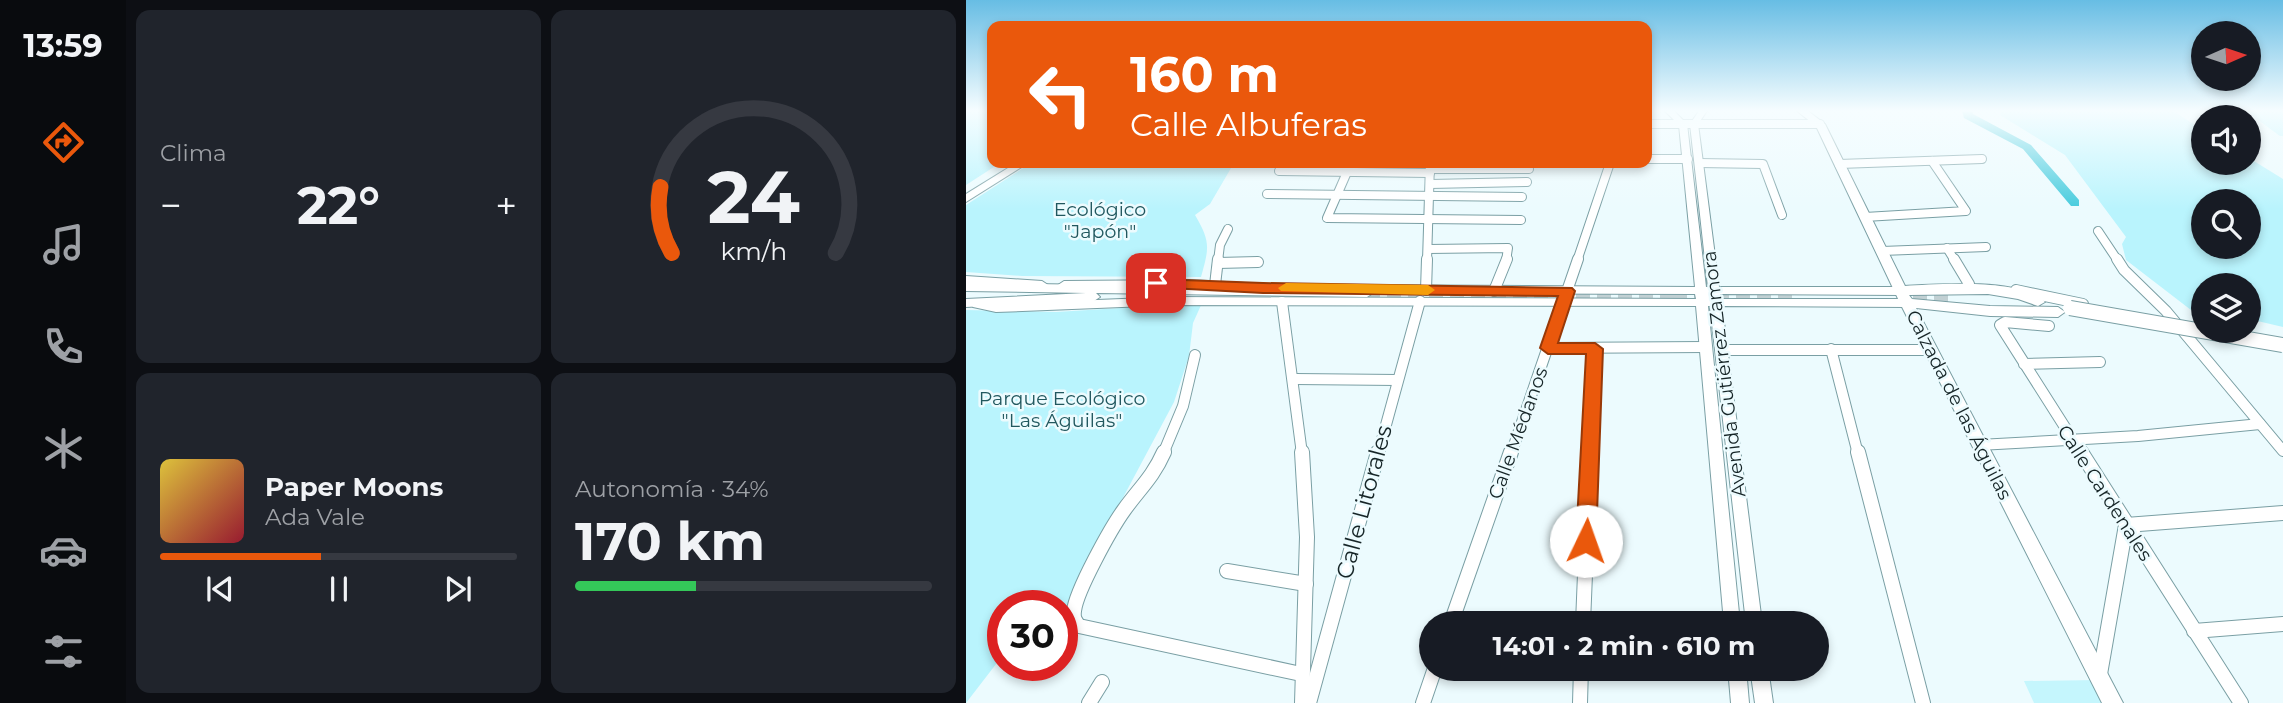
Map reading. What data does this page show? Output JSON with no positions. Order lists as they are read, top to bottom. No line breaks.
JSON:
{"streets":{"main road":["Calzada de las Águilas"],"street":["Avenida Gutiérrez Zamora","Calle Médanos","Calle Cardenales","Calle Litorales"]},"parks":["Ecológico \"Japón\"","Parque Ecológico \"Las Águilas\""],"north":"right","page":{"tabs":"13:59","tile":["Clima",["Autonomía · 34%","170 km"]],"turn":["160 m","Calle Albuferas"],"heat":["−","22°","+"],"song":["Paper Moons","Ada Vale"],"limit":"30","trip":"14:01 · 2 min · 610 m","gauge":["24","km/h"]}}
